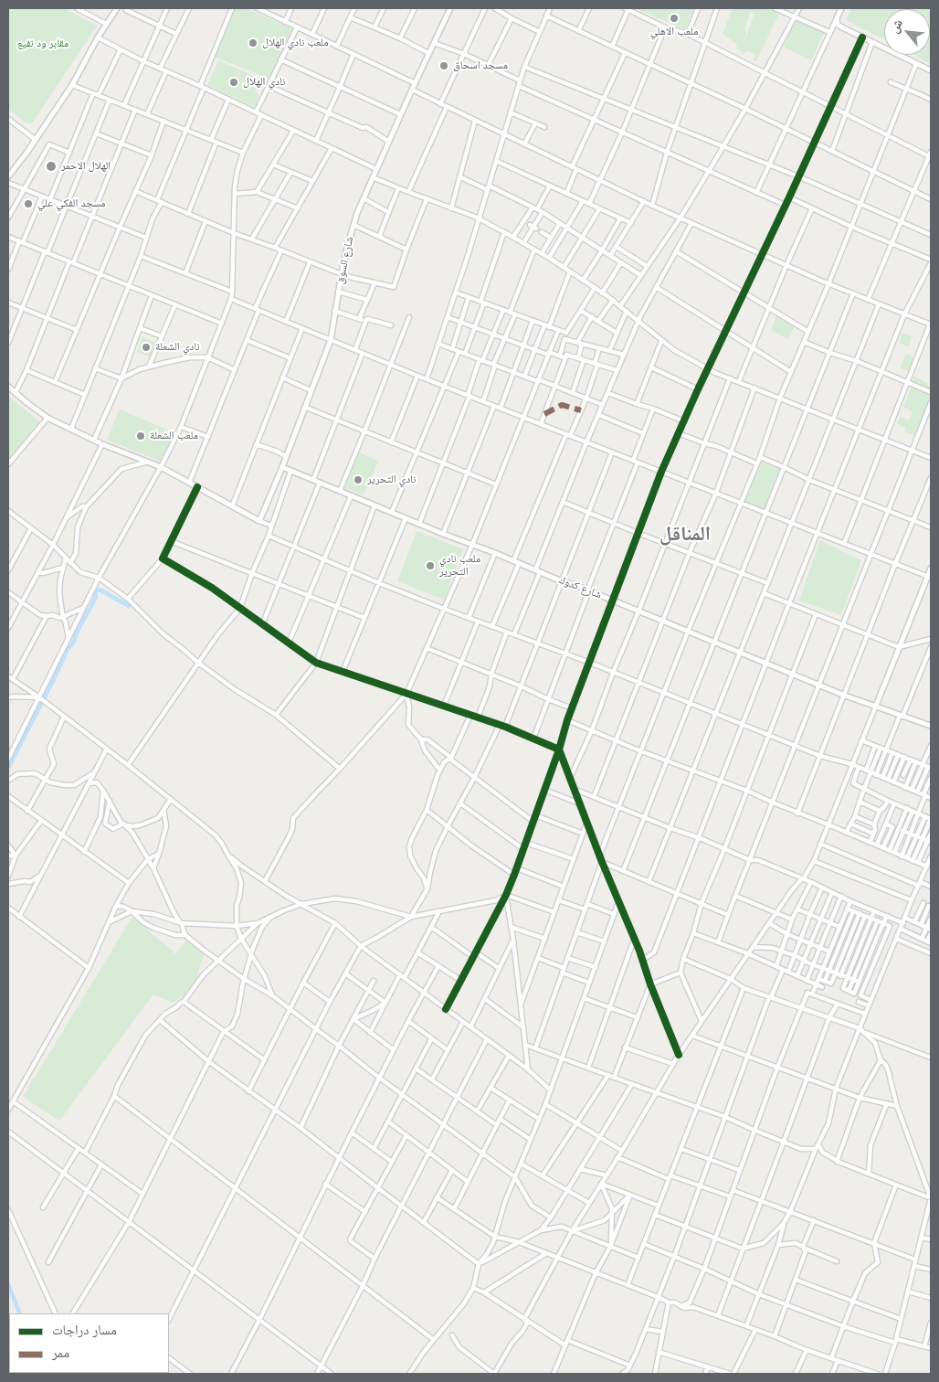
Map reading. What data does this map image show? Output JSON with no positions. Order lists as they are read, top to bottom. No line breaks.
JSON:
{"streets":{"street":["شارع السوق","شارع كدوك"]},"crossings":[["شارع السوق","شارع كدوك"]],"districts":["المناقل"],"parks":["مقابر ود نفيع"],"places":["ملعب الاهلي","ملعب نادي الهلال","مسجد اسحاق","نادي الهلال","الهلال الاحمر","مسجد الفكي علي","نادي الشعلة","ملعب الشعلة","نادي التحرير","ملعب نادي التحرير"],"legend":["مسار دراجات","ممر"],"north":"top left"}
